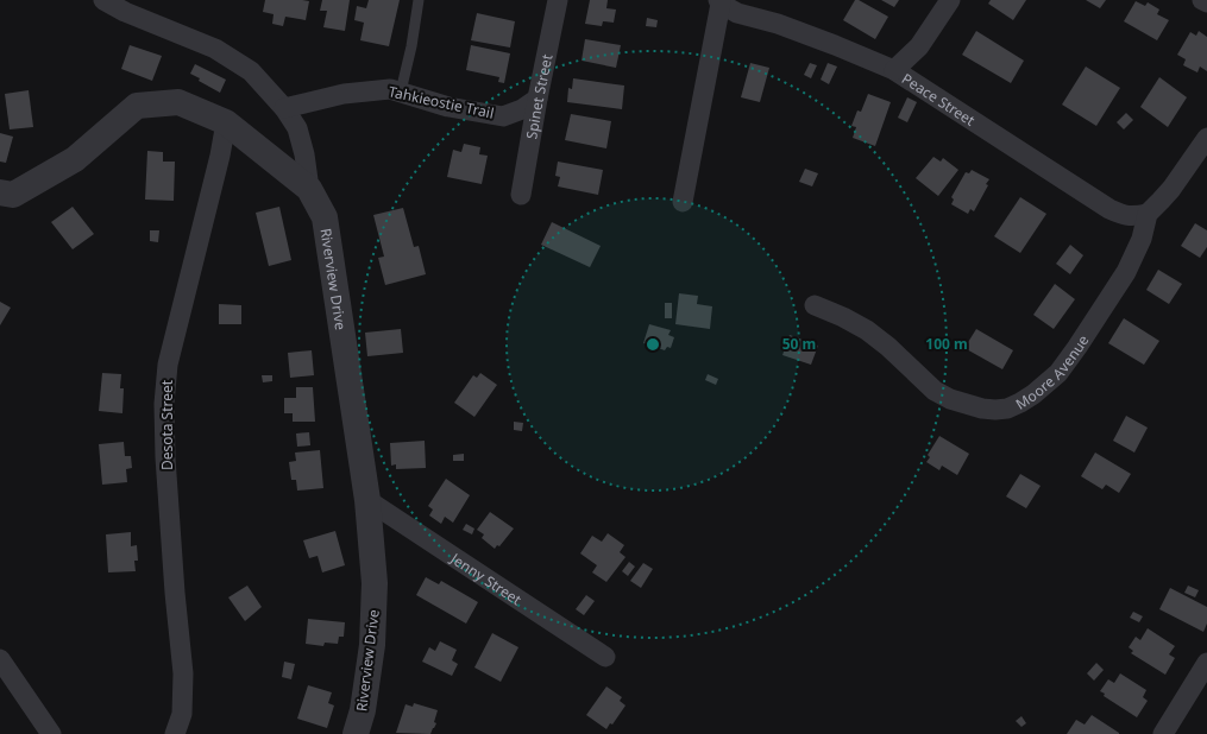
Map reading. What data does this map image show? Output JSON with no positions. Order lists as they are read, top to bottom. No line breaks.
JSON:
{"streets":{"street":["Spinet Street","Peace Street","Tahkieostie Trail","Riverview Drive","Moore Avenue","Desota Street","Jenny Street"]},"crossings":[["Spinet Street","Tahkieostie Trail"],["Peace Street","Moore Avenue"],["Riverview Drive","Desota Street"],["Riverview Drive","Jenny Street"]],"rings":["50 m","100 m"]}
